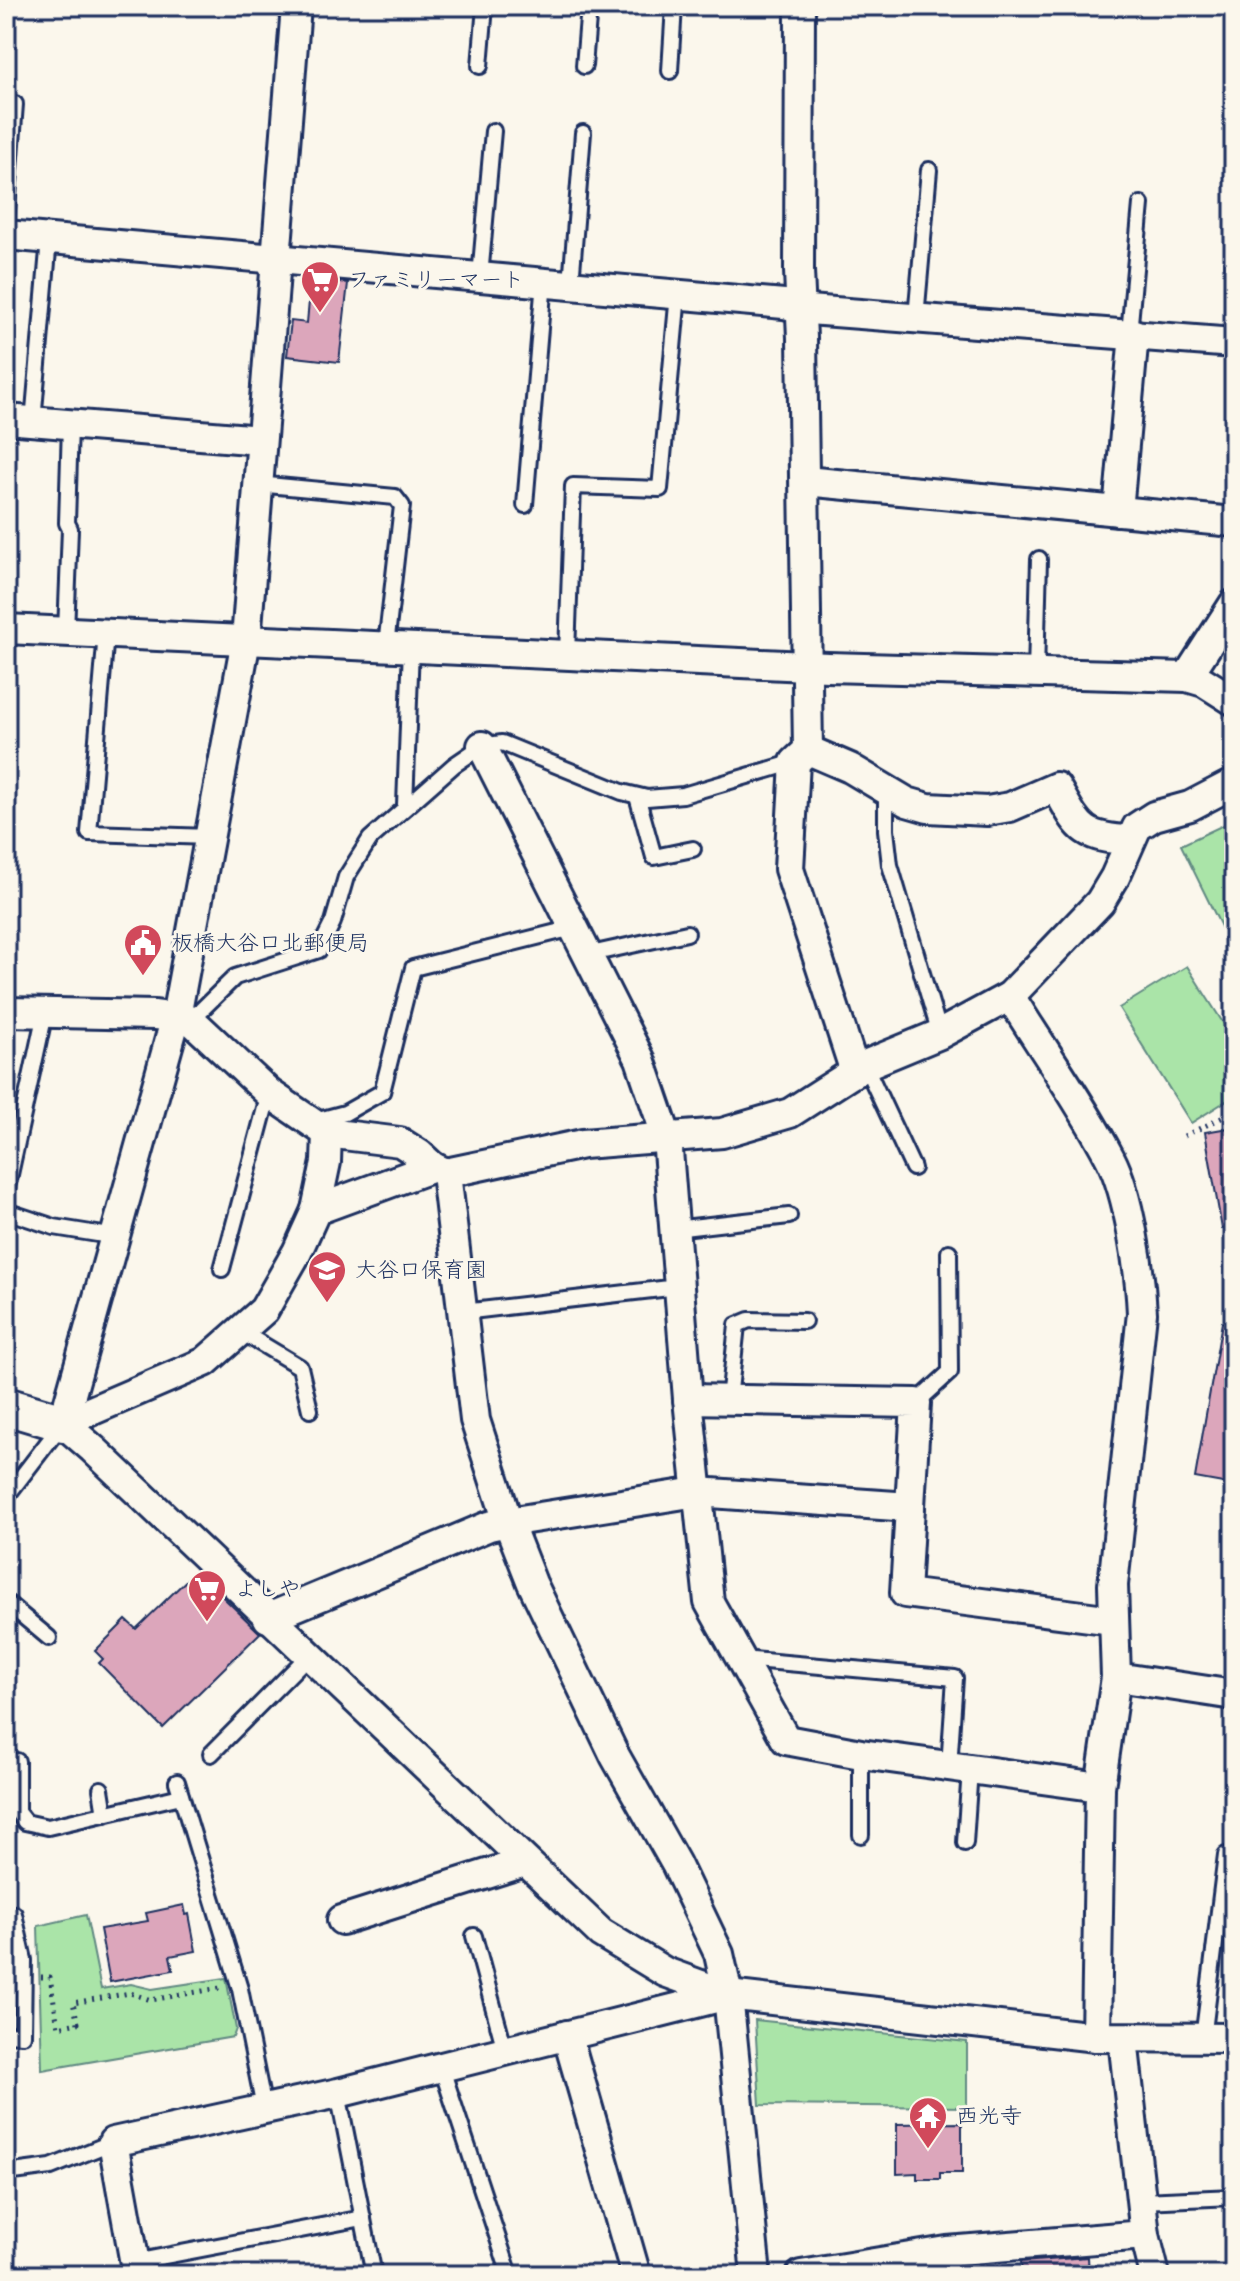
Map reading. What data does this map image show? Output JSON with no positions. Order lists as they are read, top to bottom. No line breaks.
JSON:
{"places":{"supermarket":["ファミリーマート","よしや"],"public building":["板橋大谷口北郵便局"],"school or university":["大谷口保育園"],"temple":["西光寺"]}}
